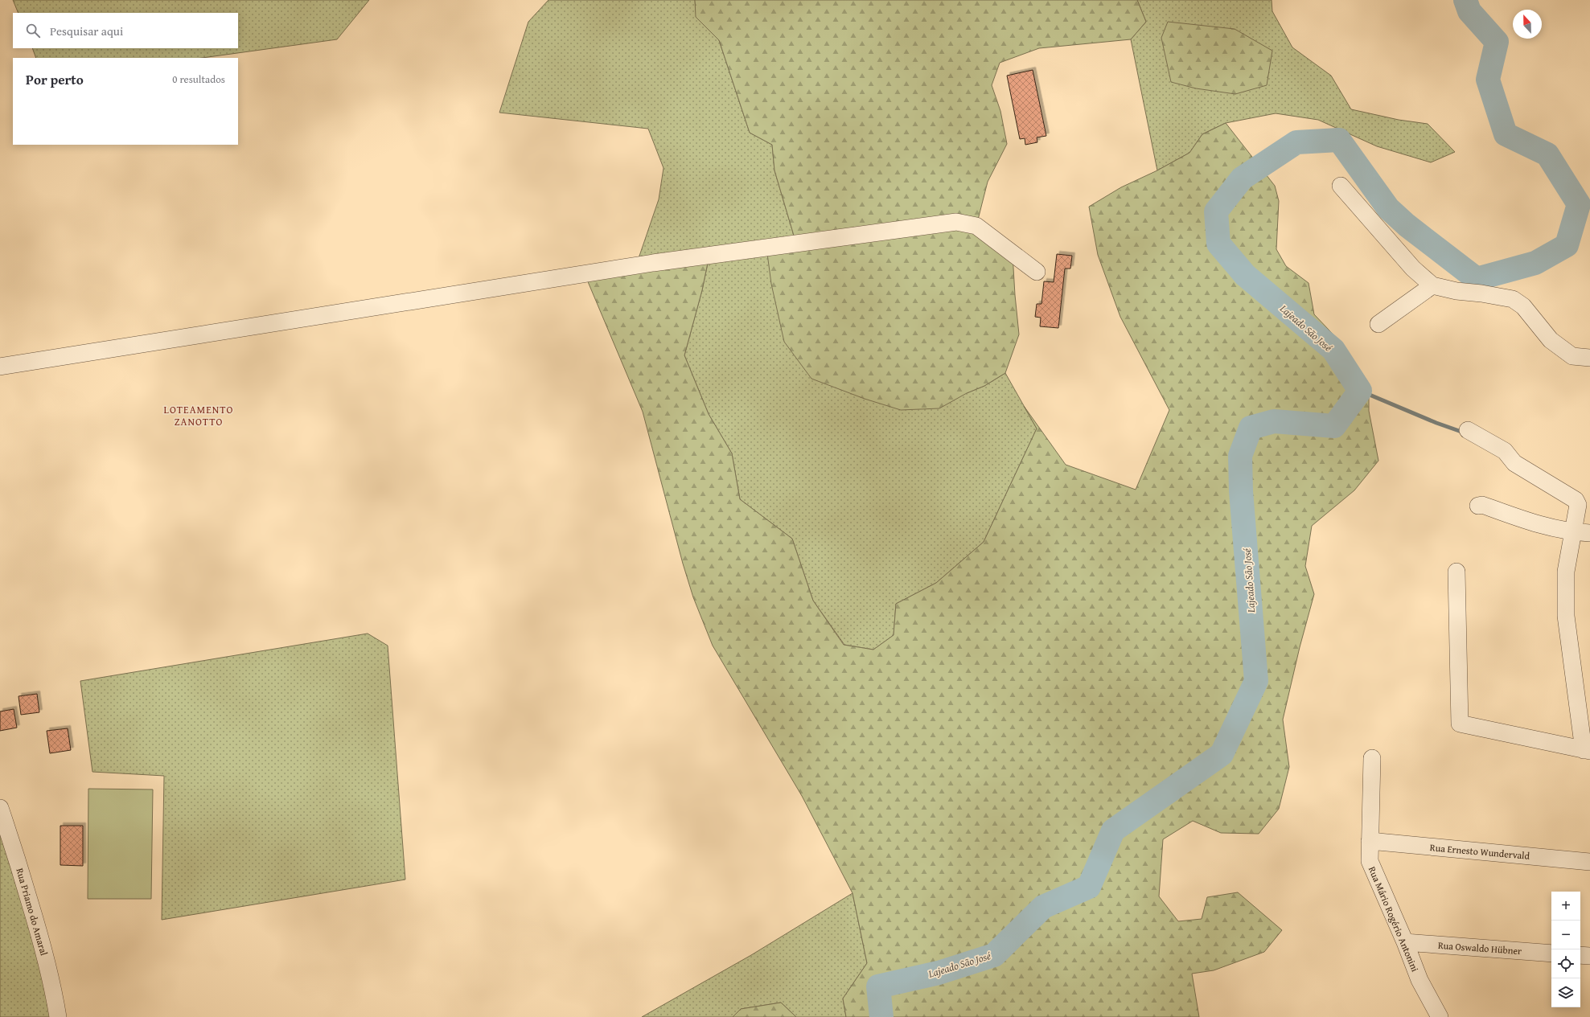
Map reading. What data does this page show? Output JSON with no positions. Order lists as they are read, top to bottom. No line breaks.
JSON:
{"streets":{"street":["Rua Ernesto Wundervald","Rua Priamo do Amaral","Rua Mário Rogério Antonini","Rua Oswaldo Hübner"]},"crossings":[["Rua Ernesto Wundervald","Rua Mário Rogério Antonini"],["Rua Mário Rogério Antonini","Rua Oswaldo Hübner"]],"districts":["LOTEAMENTO ZANOTTO"],"water":["Lajeado São José"],"north":"top","page":{"search":"Pesquisar aqui","heading":["Por perto","0 resultados"],"map_buttons":["+","−"]}}
